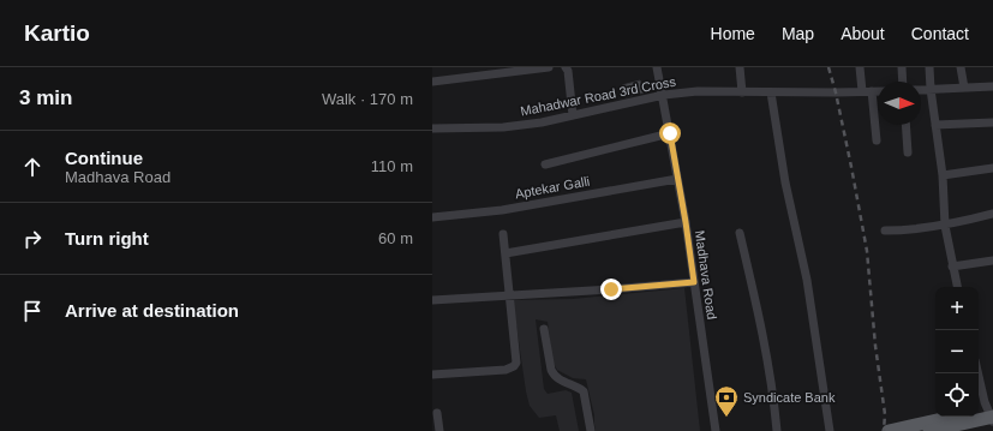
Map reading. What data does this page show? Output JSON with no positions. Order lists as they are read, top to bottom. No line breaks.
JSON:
{"streets":{"street":["Mahadwar Road 3rd Cross","Aptekar Galli","Madhava Road"]},"crossings":[["Mahadwar Road 3rd Cross","Madhava Road"],["Aptekar Galli","Madhava Road"]],"places":{"bank":["Syndicate Bank"]},"north":"right","page":{"header":"Kartio","nav":["Home","Map","About","Contact"],"heading":["3 min","Walk · 170 m"],"list":[["Continue","Madhava Road","110 m"],["Turn right","60 m"],"Arrive at destination"],"map_buttons":["+","−"]}}
